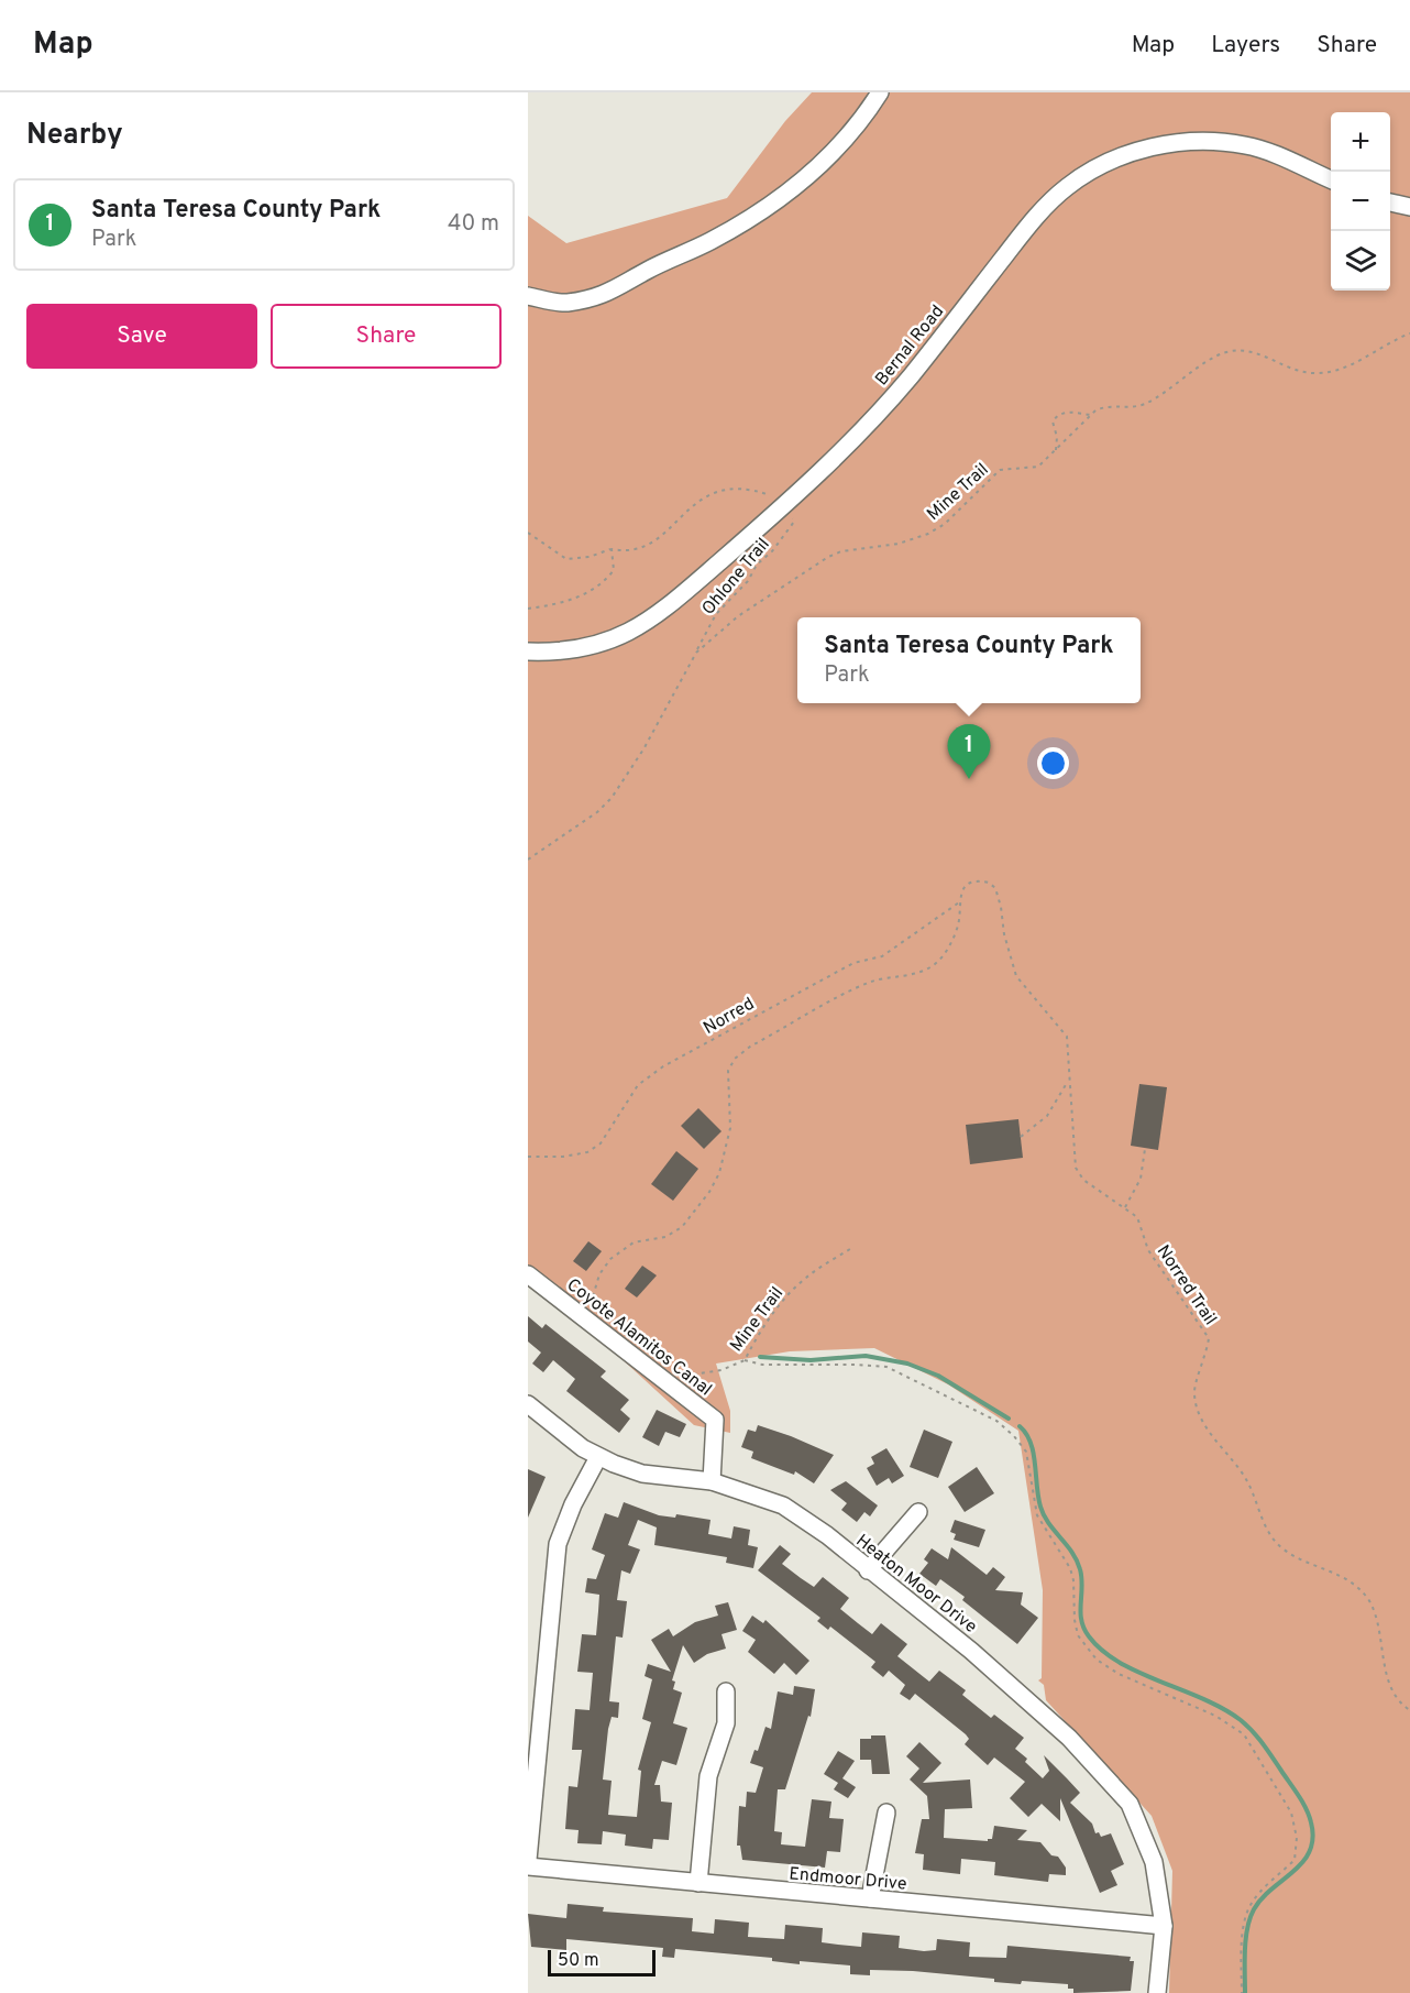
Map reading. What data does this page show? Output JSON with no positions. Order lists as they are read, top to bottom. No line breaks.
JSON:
{"streets":{"street":["Bernal Road","Coyote Alamitos Canal","Heaton Moor Drive","Endmoor Drive"],"path":["Mine Trail","Ohlone Trail","Norred","Norred Trail"]},"crossings":[["Mine Trail","Ohlone Trail"],["Mine Trail","Coyote Alamitos Canal"],["Norred","Norred Trail"],["Coyote Alamitos Canal","Heaton Moor Drive"],["Heaton Moor Drive","Endmoor Drive"]],"scale_bar":"50 m","page":{"header":"Map","nav":["Map","Layers","Share"],"heading":"Nearby","map_buttons":["+","−"],"list":[{"mark":"1","name":"Santa Teresa County Park","note":"Park","value":"40 m"}],"buttons":["Save","Share"],"popup":["Santa Teresa County Park","Park"],"pins":"1","scale":"50 m"}}
